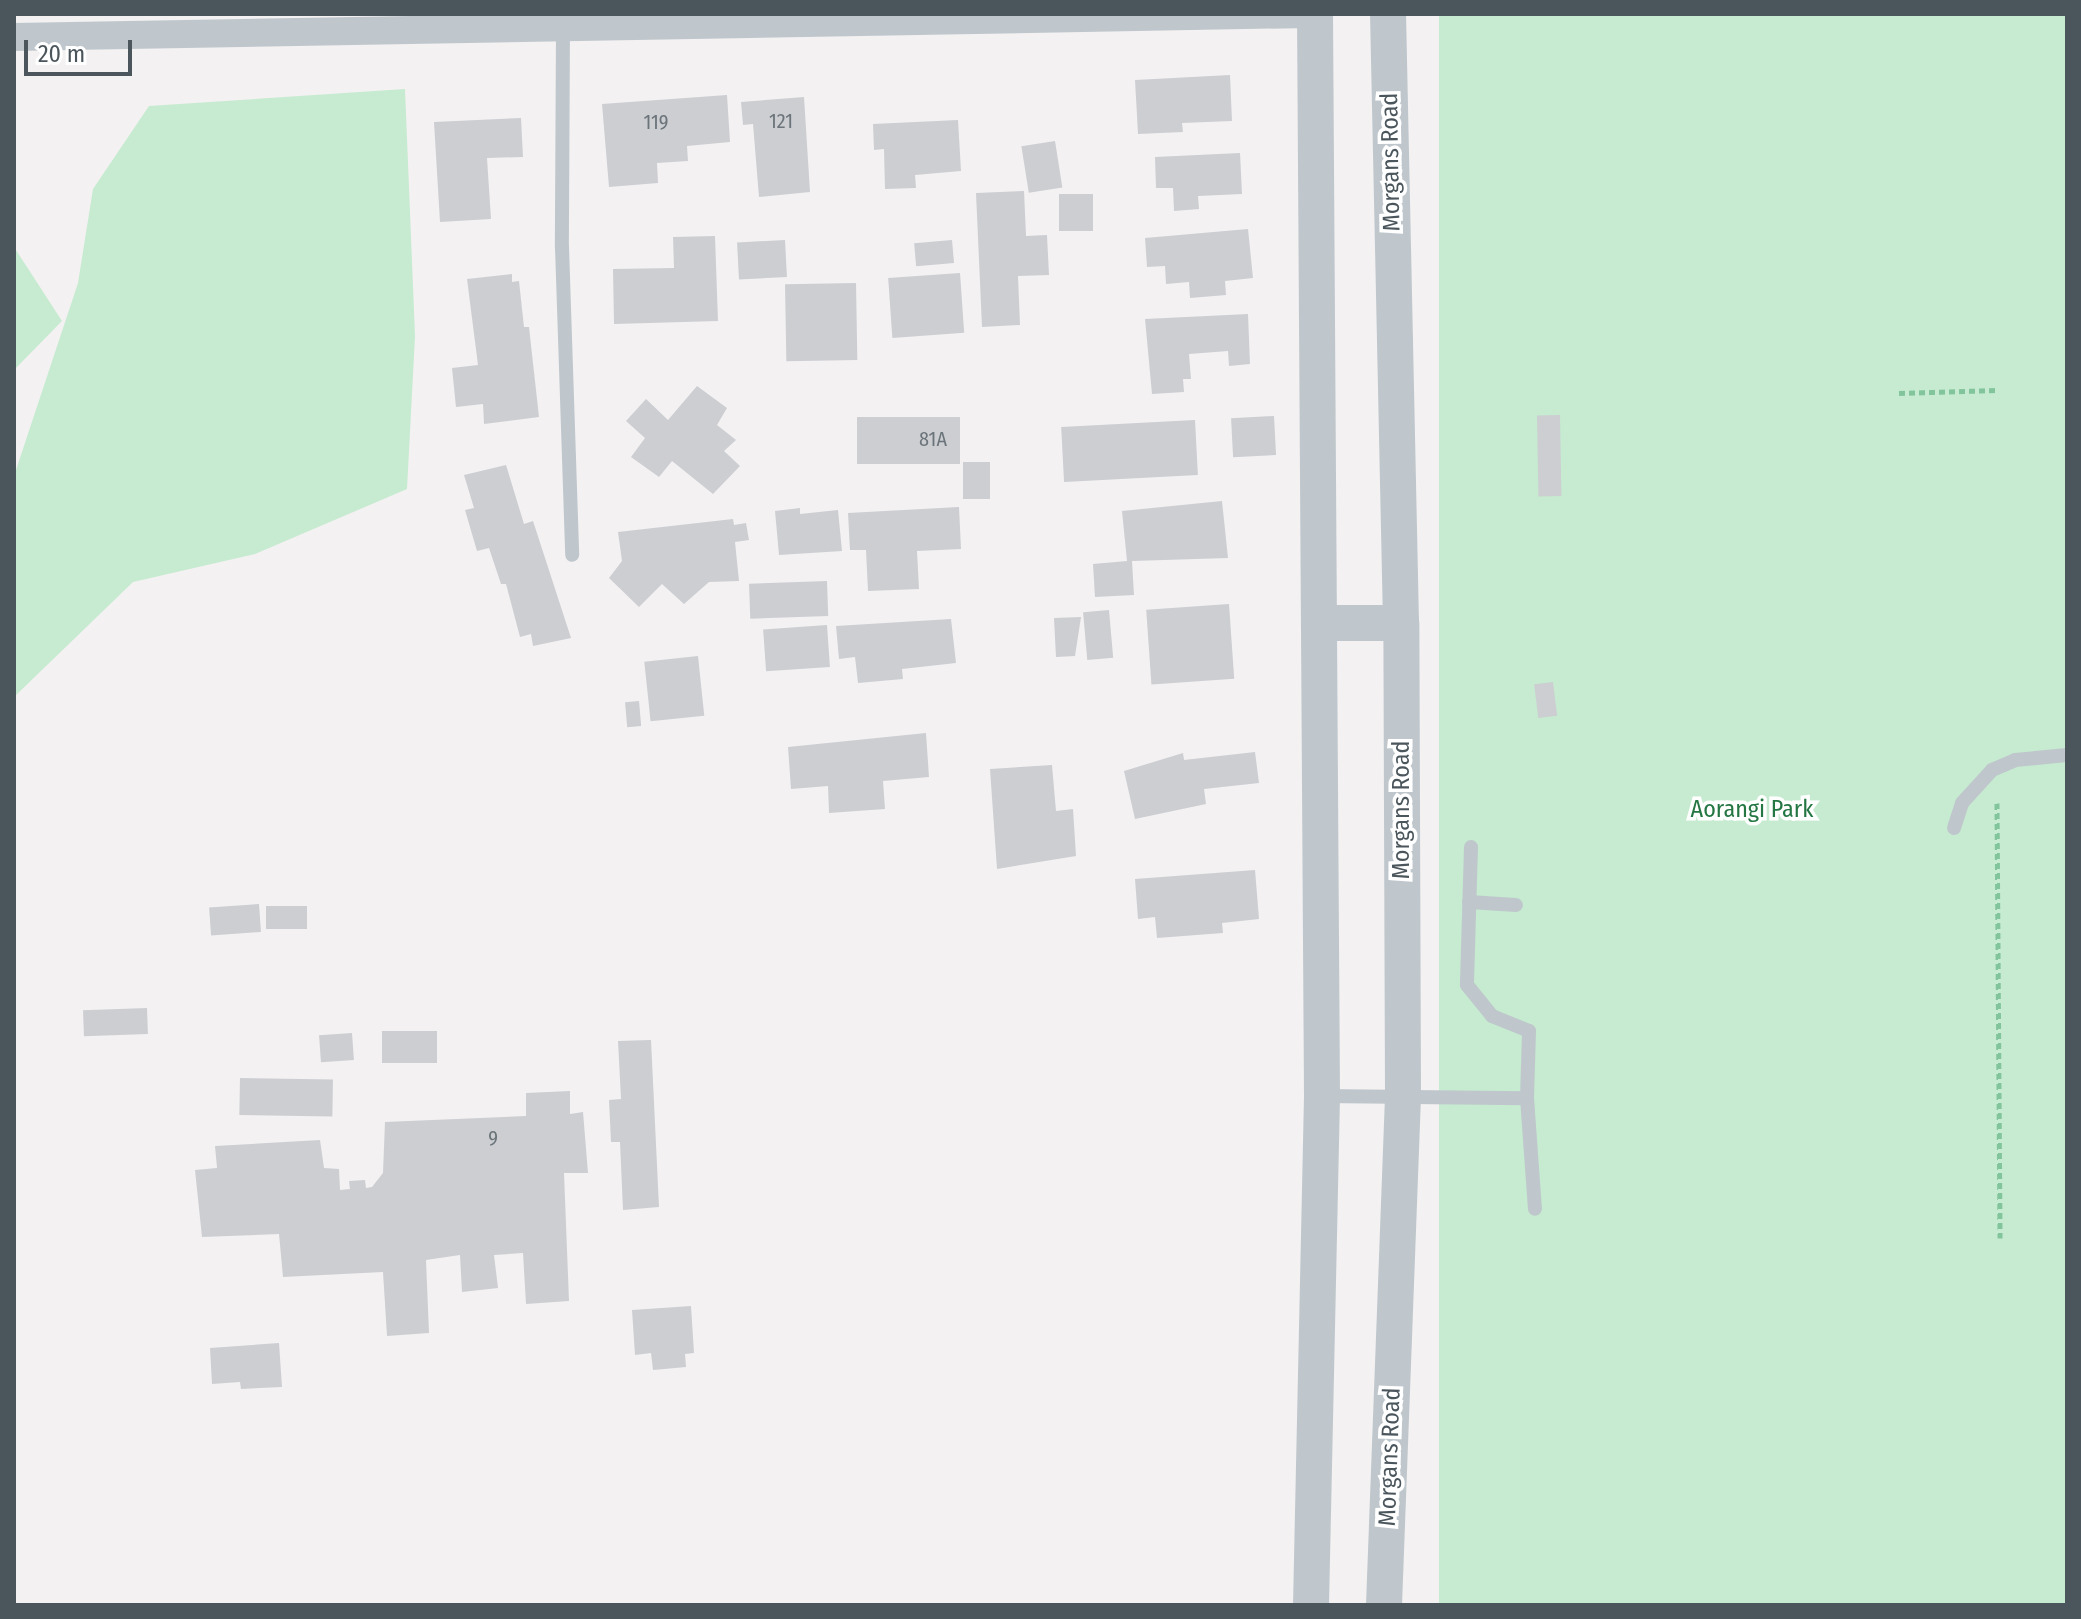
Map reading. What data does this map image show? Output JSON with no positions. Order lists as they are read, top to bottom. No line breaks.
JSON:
{"streets":{"street":["Morgans Road"]},"parks":["Aorangi Park"],"house_numbers":["121","119","81A","9"],"scale_bar":"20 m"}
